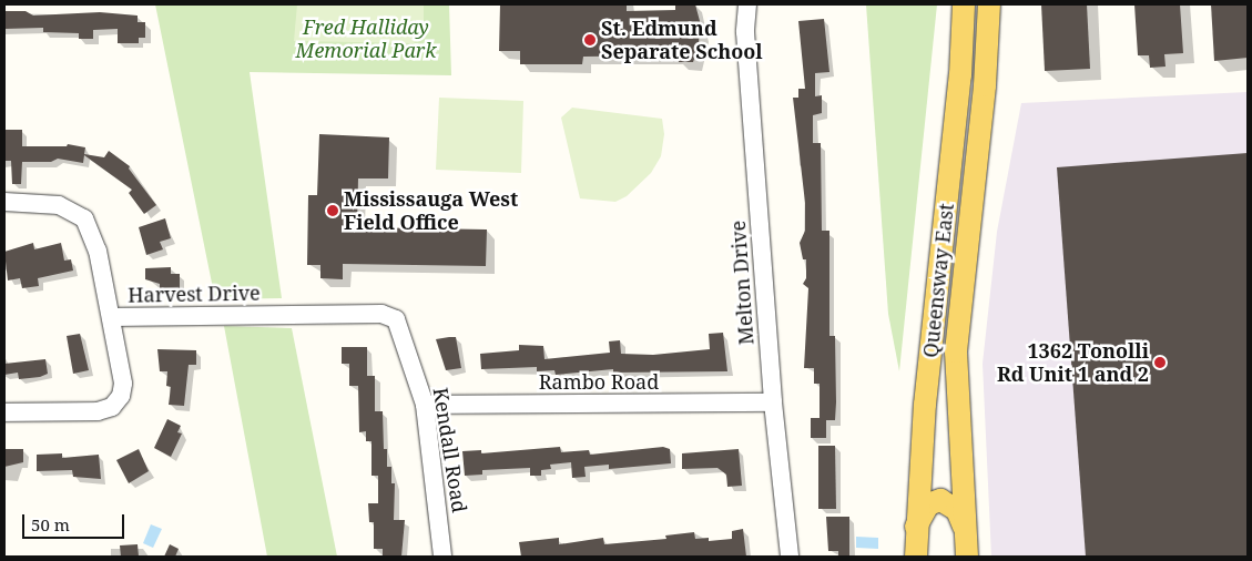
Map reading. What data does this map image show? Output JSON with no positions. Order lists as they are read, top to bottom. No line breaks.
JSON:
{"streets":{"main road":["Queensway East"],"street":["Melton Drive","Harvest Drive","Rambo Road","Kendall Road"]},"crossings":[["Melton Drive","Rambo Road"],["Harvest Drive","Kendall Road"],["Rambo Road","Kendall Road"]],"parks":["Fred Halliday Memorial Park"],"places":["St. Edmund Separate School","Mississauga West Field Office","1362 Tonolli Rd Unit 1 and 2"],"scale_bar":"50 m"}
